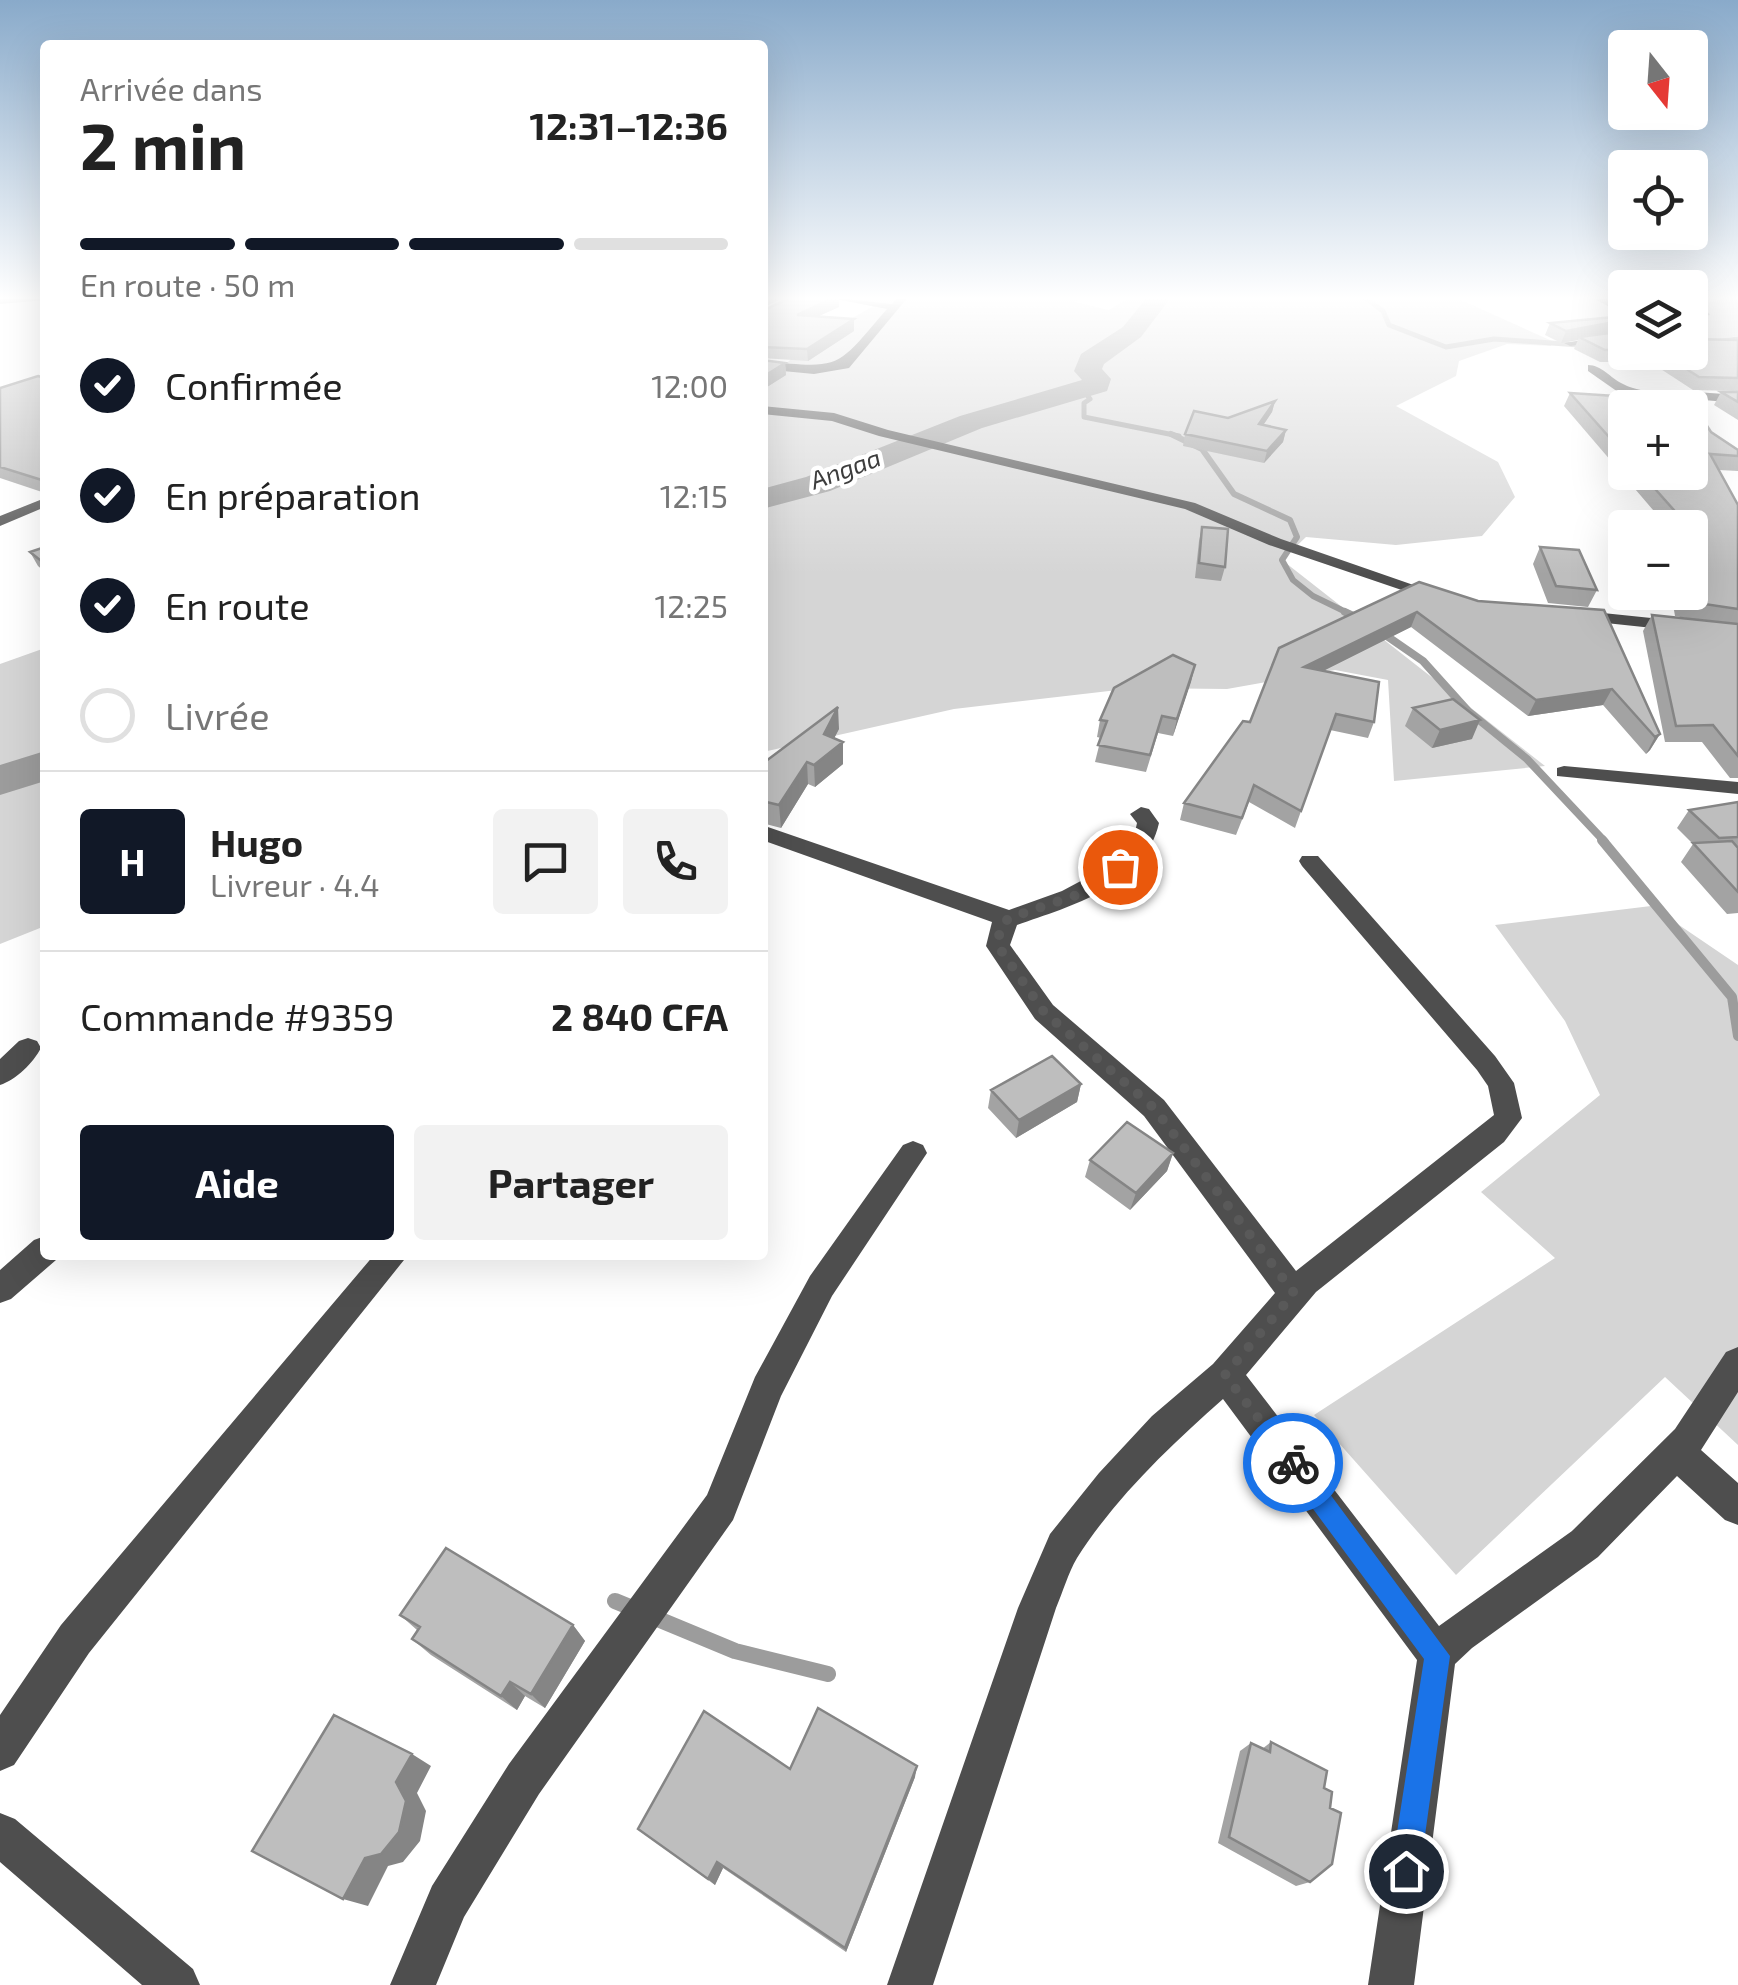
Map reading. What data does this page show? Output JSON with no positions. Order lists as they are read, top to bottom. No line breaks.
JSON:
{"water":["Angaa"],"north":"bottom","page":{"map_buttons":["+","−"],"heading":["2 min","Arrivée dans","12:31–12:36"],"panel":["Hugo","Livreur · 4.4","Commande #9359","2 840 CFA"],"bar":"En route · 50 m","list":[["Confirmée","12:00"],["En préparation","12:15"],["En route","12:25"],"Livrée"],"round":"H","buttons":["Aide","Partager"]}}
